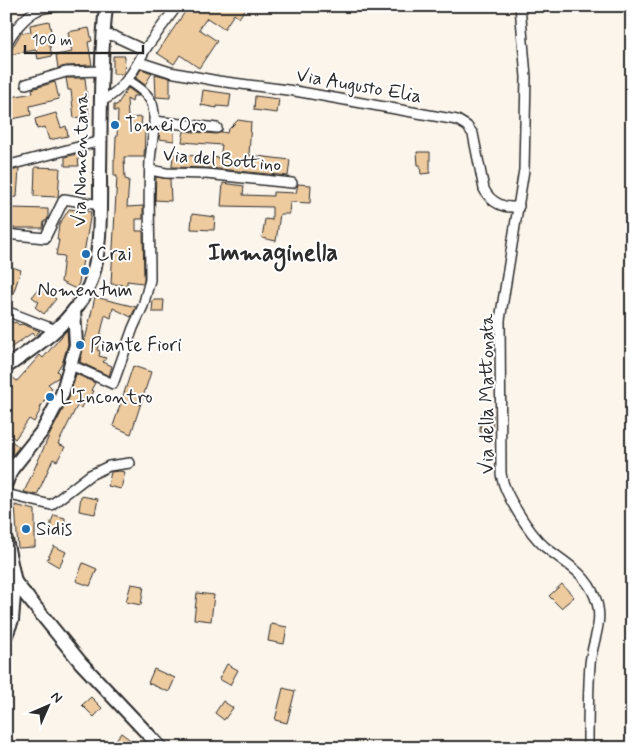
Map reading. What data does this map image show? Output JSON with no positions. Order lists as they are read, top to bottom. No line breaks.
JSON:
{"streets":{"street":["Via Augusto Elia","Via Nomentana","Via del Bottino","Via della Mattonata"]},"crossings":[["Via Augusto Elia","Via della Mattonata"]],"districts":["Immaginella"],"places":["Tomei Oro","Crai","Nomentum","Piante Fiori","L'Incontro","Sidis"],"scale_bar":"100 m","north":"top right"}
